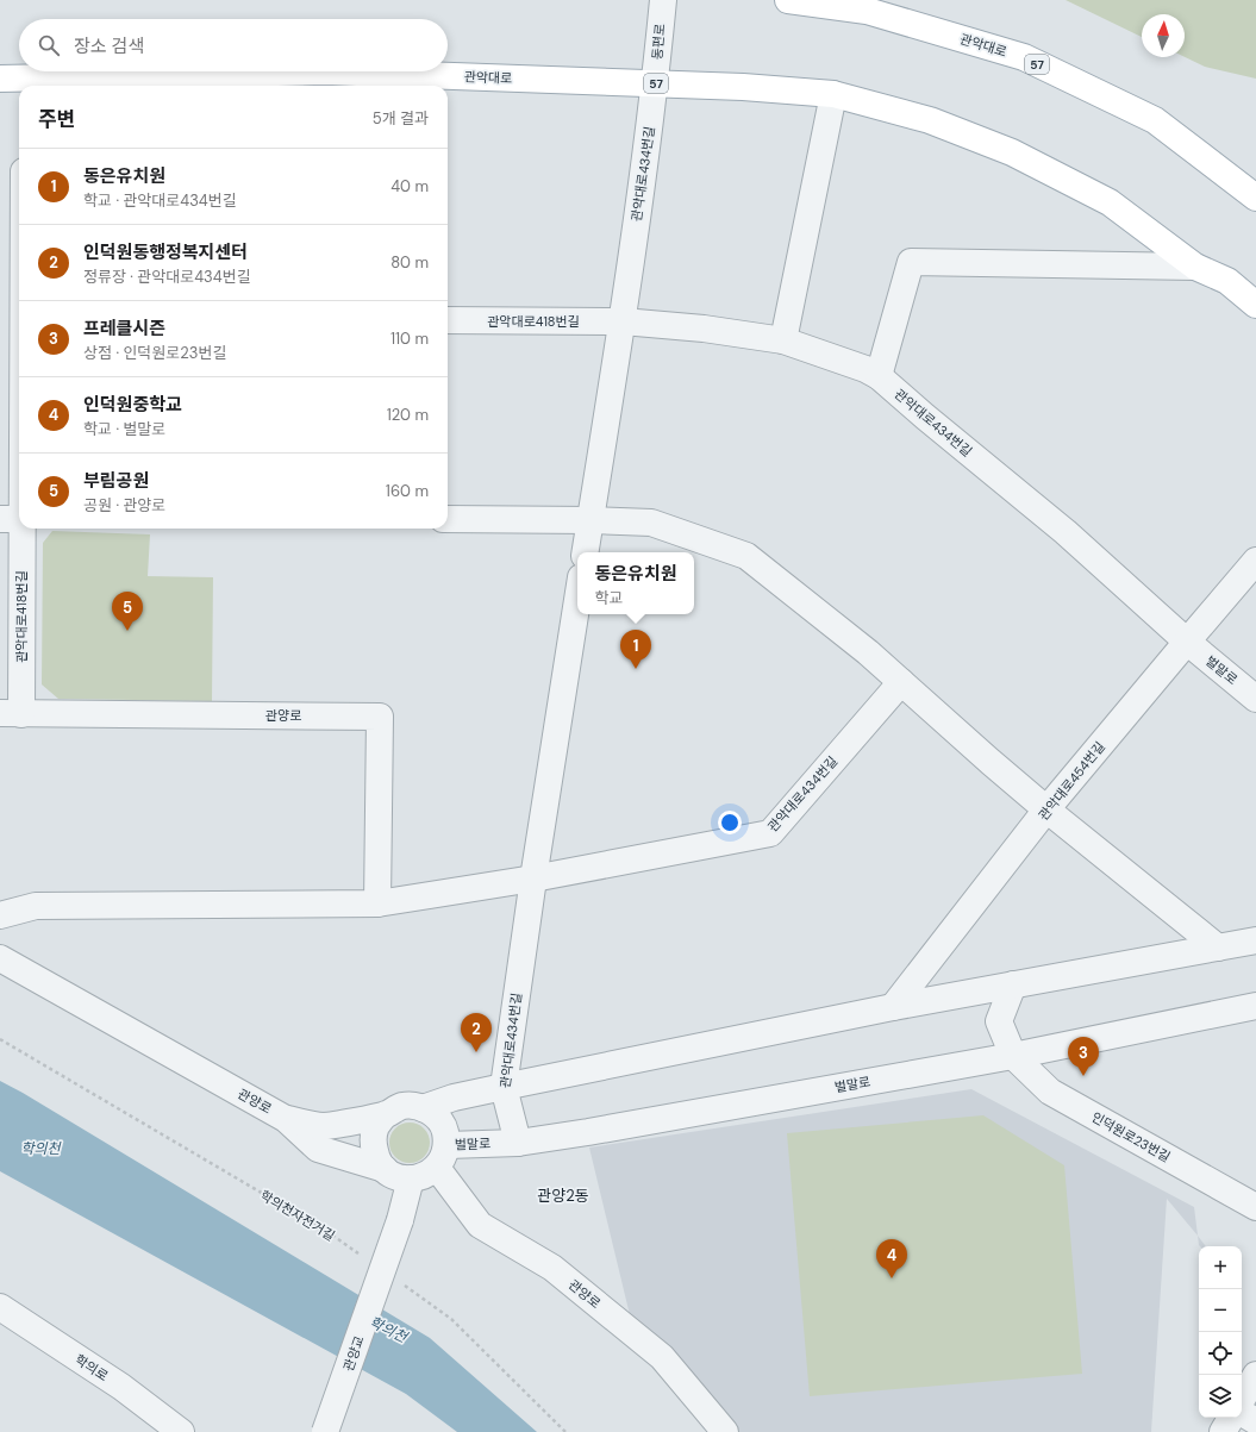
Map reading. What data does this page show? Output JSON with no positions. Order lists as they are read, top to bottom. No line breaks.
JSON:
{"streets":{"main road":["관악대로","57"],"street":["동편로","관악대로434번길","관악대로418번길","벌말로","관양로","관악대로454번길","인덕원로23번길","관양교","학의로"],"path":["학의천자전거길"]},"crossings":[["동편로","관악대로"],["동편로","관악대로434번길"],["관악대로","관악대로434번길"],["관악대로434번길","관악대로418번길"],["관악대로434번길","벌말로"],["관악대로434번길","관악대로454번길"],["관악대로418번길","관양로"],["벌말로","관양로"],["벌말로","관악대로454번길"],["벌말로","인덕원로23번길"],["벌말로","관양교"],["관양로","관양교"]],"districts":["관양2동"],"water":["학의천"],"north":"top","page":{"search":"장소 검색","heading":["주변","5개 결과"],"list":[{"mark":"1","name":"동은유치원","note":"학교 · 관악대로434번길","value":"40 m"},{"mark":"2","name":"인덕원동행정복지센터","note":"정류장 · 관악대로434번길","value":"80 m"},{"mark":"3","name":"프레클시즌","note":"상점 · 인덕원로23번길","value":"110 m"},{"mark":"4","name":"인덕원중학교","note":"학교 · 벌말로","value":"120 m"},{"mark":"5","name":"부림공원","note":"공원 · 관양로","value":"160 m"}],"popup":["동은유치원","학교"],"pins":["5","1","2","3","4"],"map_buttons":["+","−"]}}
